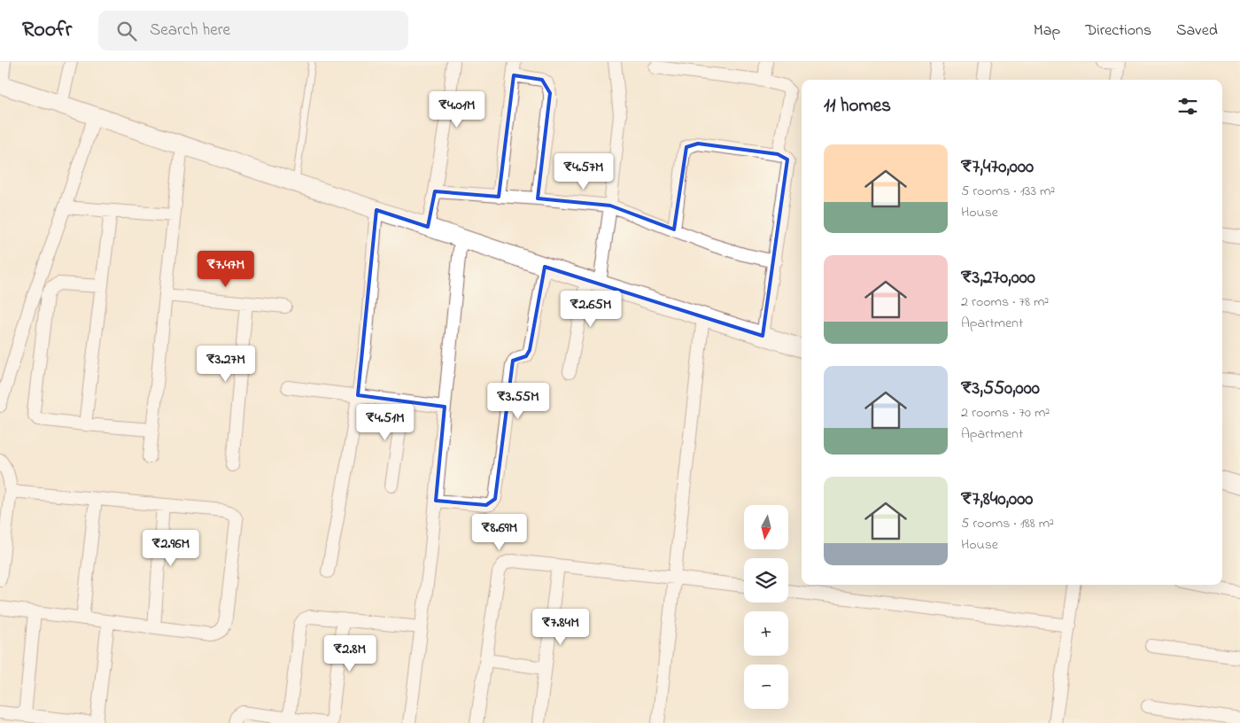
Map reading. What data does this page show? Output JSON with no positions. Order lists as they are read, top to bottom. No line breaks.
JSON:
{"north":"bottom","page":{"header":"Roofr","search":"Search here","nav":["Map","Directions","Saved"],"heading":"11 homes","price":["₹4.01M","₹4.57M","₹7.47M","₹2.65M","₹3.27M","₹3.55M","₹4.51M","₹8.69M","₹2.96M","₹7.84M","₹2.8M"],"list":[{"name":"₹7,470,000","note":"5 rooms · 133 m² · House"},{"name":"₹3,270,000","note":"2 rooms · 78 m² · Apartment"},{"name":"₹3,550,000","note":"2 rooms · 70 m² · Apartment"},{"name":"₹7,840,000","note":"5 rooms · 188 m² · House"}],"map_buttons":["+","−"]}}
